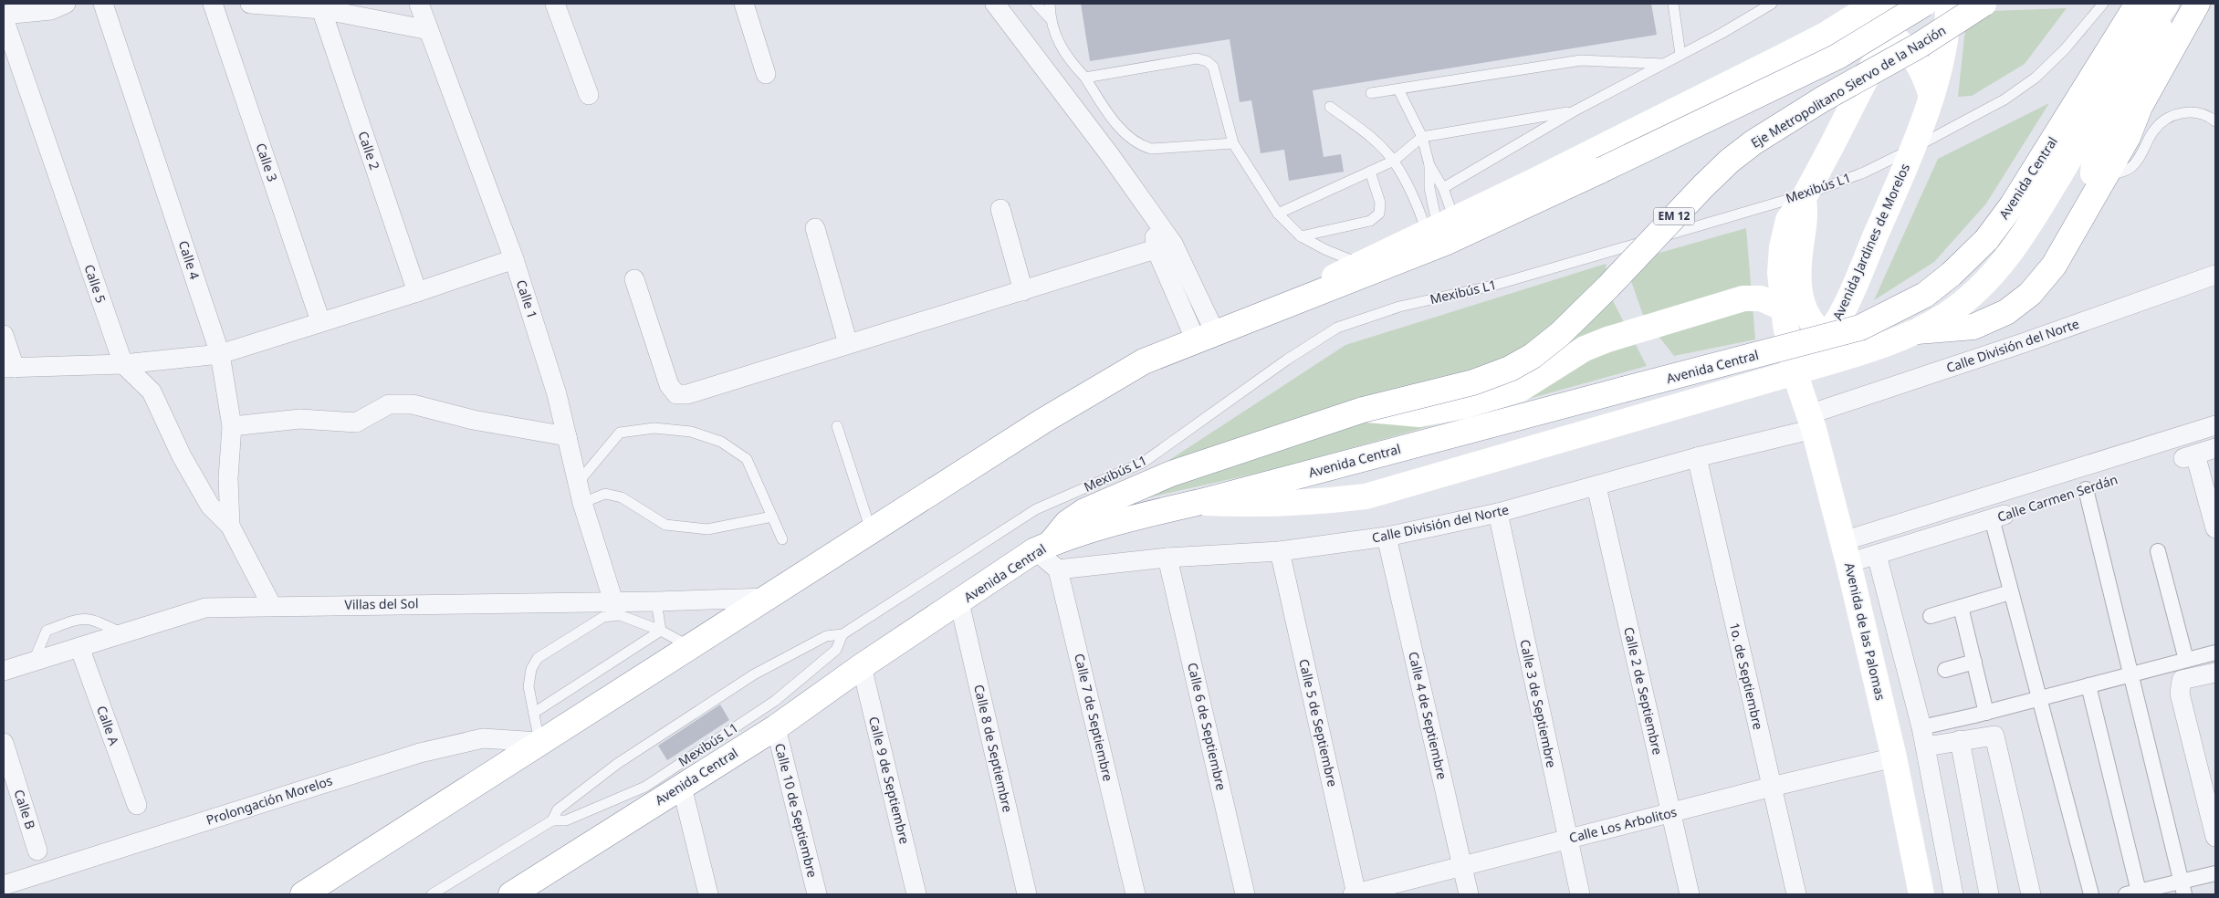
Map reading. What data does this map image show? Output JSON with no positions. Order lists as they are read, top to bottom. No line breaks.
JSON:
{"streets":{"main road":["Eje Metropolitano Siervo de la Nación","Avenida Central","EM 12","Avenida Jardines de Morelos","Avenida de las Palomas"],"street":["Calle 2","Calle 3","Calle 4","Calle 5","Calle 1","Calle División del Norte","Calle Carmen Serdán","Villas del Sol","1o. de Septiembre","Calle 2 de Septiembre","Calle 3 de Septiembre","Calle 4 de Septiembre","Calle 7 de Septiembre","Calle 5 de Septiembre","Calle A","Calle 6 de Septiembre","Calle 8 de Septiembre","Calle 9 de Septiembre","Prolongación Morelos","Calle B","Calle 10 de Septiembre","Calle Los Arbolitos"],"lane":["Mexibús L1"]},"crossings":[["Eje Metropolitano Siervo de la Nación","Avenida Central"],["Avenida Central","Calle 8 de Septiembre"],["Avenida Central","Calle 9 de Septiembre"],["Avenida Central","Calle 10 de Septiembre"],["Mexibús L1","Avenida Jardines de Morelos"],["Avenida Jardines de Morelos","Avenida de las Palomas"],["Calle 4","Calle 5"],["Calle 1","Villas del Sol"],["Calle División del Norte","Avenida de las Palomas"],["Calle División del Norte","1o. de Septiembre"],["Calle División del Norte","Calle 2 de Septiembre"],["Calle División del Norte","Calle 3 de Septiembre"],["Calle División del Norte","Calle 4 de Septiembre"],["Calle División del Norte","Calle 7 de Septiembre"],["Calle División del Norte","Calle 5 de Septiembre"],["Calle División del Norte","Calle 6 de Septiembre"],["Calle Carmen Serdán","Avenida de las Palomas"],["Villas del Sol","Calle A"],["Avenida de las Palomas","Calle Los Arbolitos"],["1o. de Septiembre","Calle Los Arbolitos"],["Calle 2 de Septiembre","Calle Los Arbolitos"],["Calle 3 de Septiembre","Calle Los Arbolitos"],["Calle 4 de Septiembre","Calle Los Arbolitos"],["Calle 5 de Septiembre","Calle Los Arbolitos"]]}
